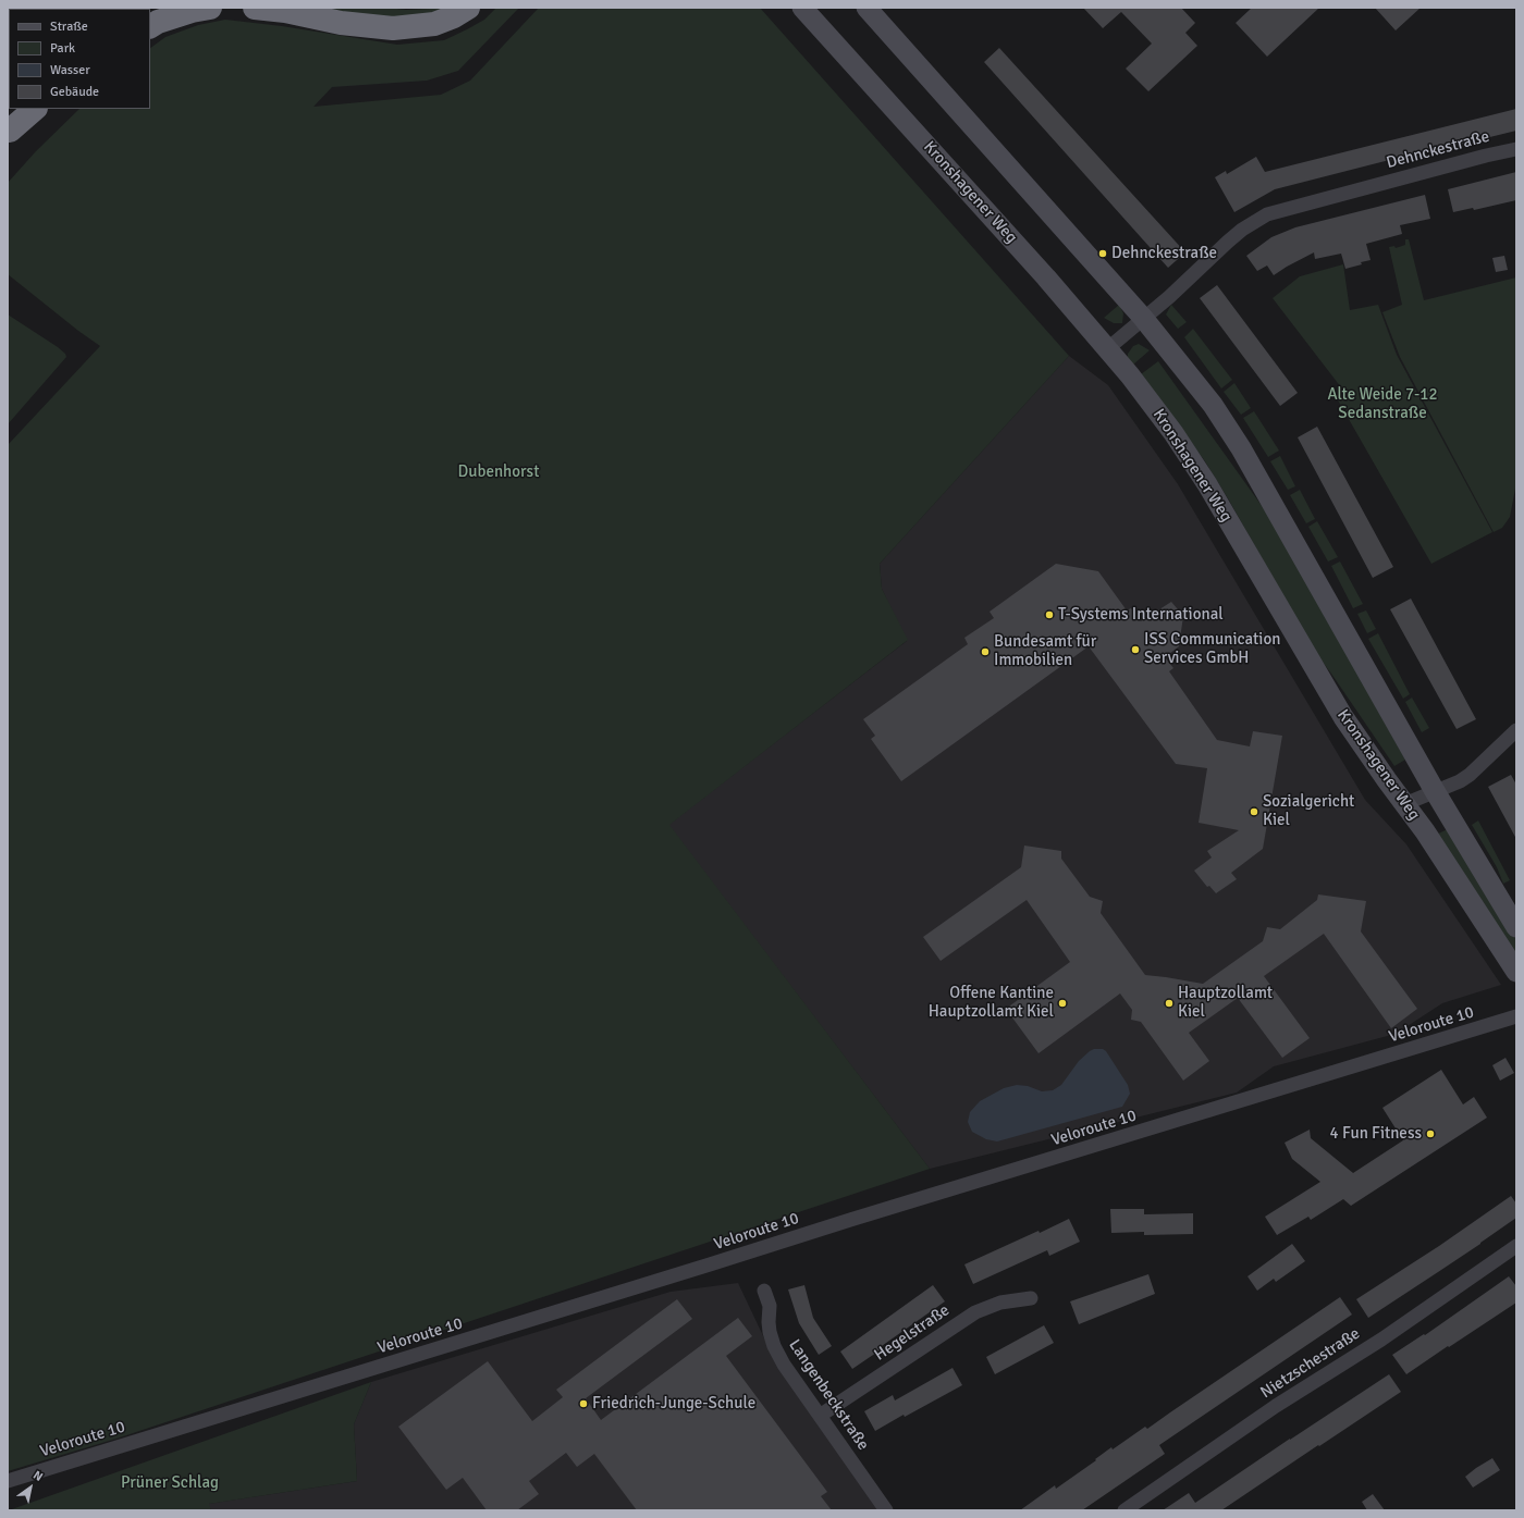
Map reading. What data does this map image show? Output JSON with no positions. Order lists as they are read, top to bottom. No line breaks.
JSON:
{"streets":{"main road":["Kronshagener Weg"],"street":["Dehnckestraße","Veloroute 10","Hegelstraße","Nietzschestraße","Langenbeckstraße"]},"crossings":[["Dehnckestraße","Kronshagener Weg"],["Hegelstraße","Langenbeckstraße"]],"parks":["Alte Weide 7-12 Sedanstraße","Dubenhorst","Prüner Schlag"],"places":["Dehnckestraße","T-Systems International","ISS Communication Services GmbH","Bundesamt für Immobilien","Sozialgericht Kiel","Offene Kantine Hauptzollamt Kiel","Hauptzollamt Kiel","4 Fun Fitness","Friedrich-Junge-Schule"],"legend":["Straße","Park","Wasser","Gebäude"],"north":"top right"}
